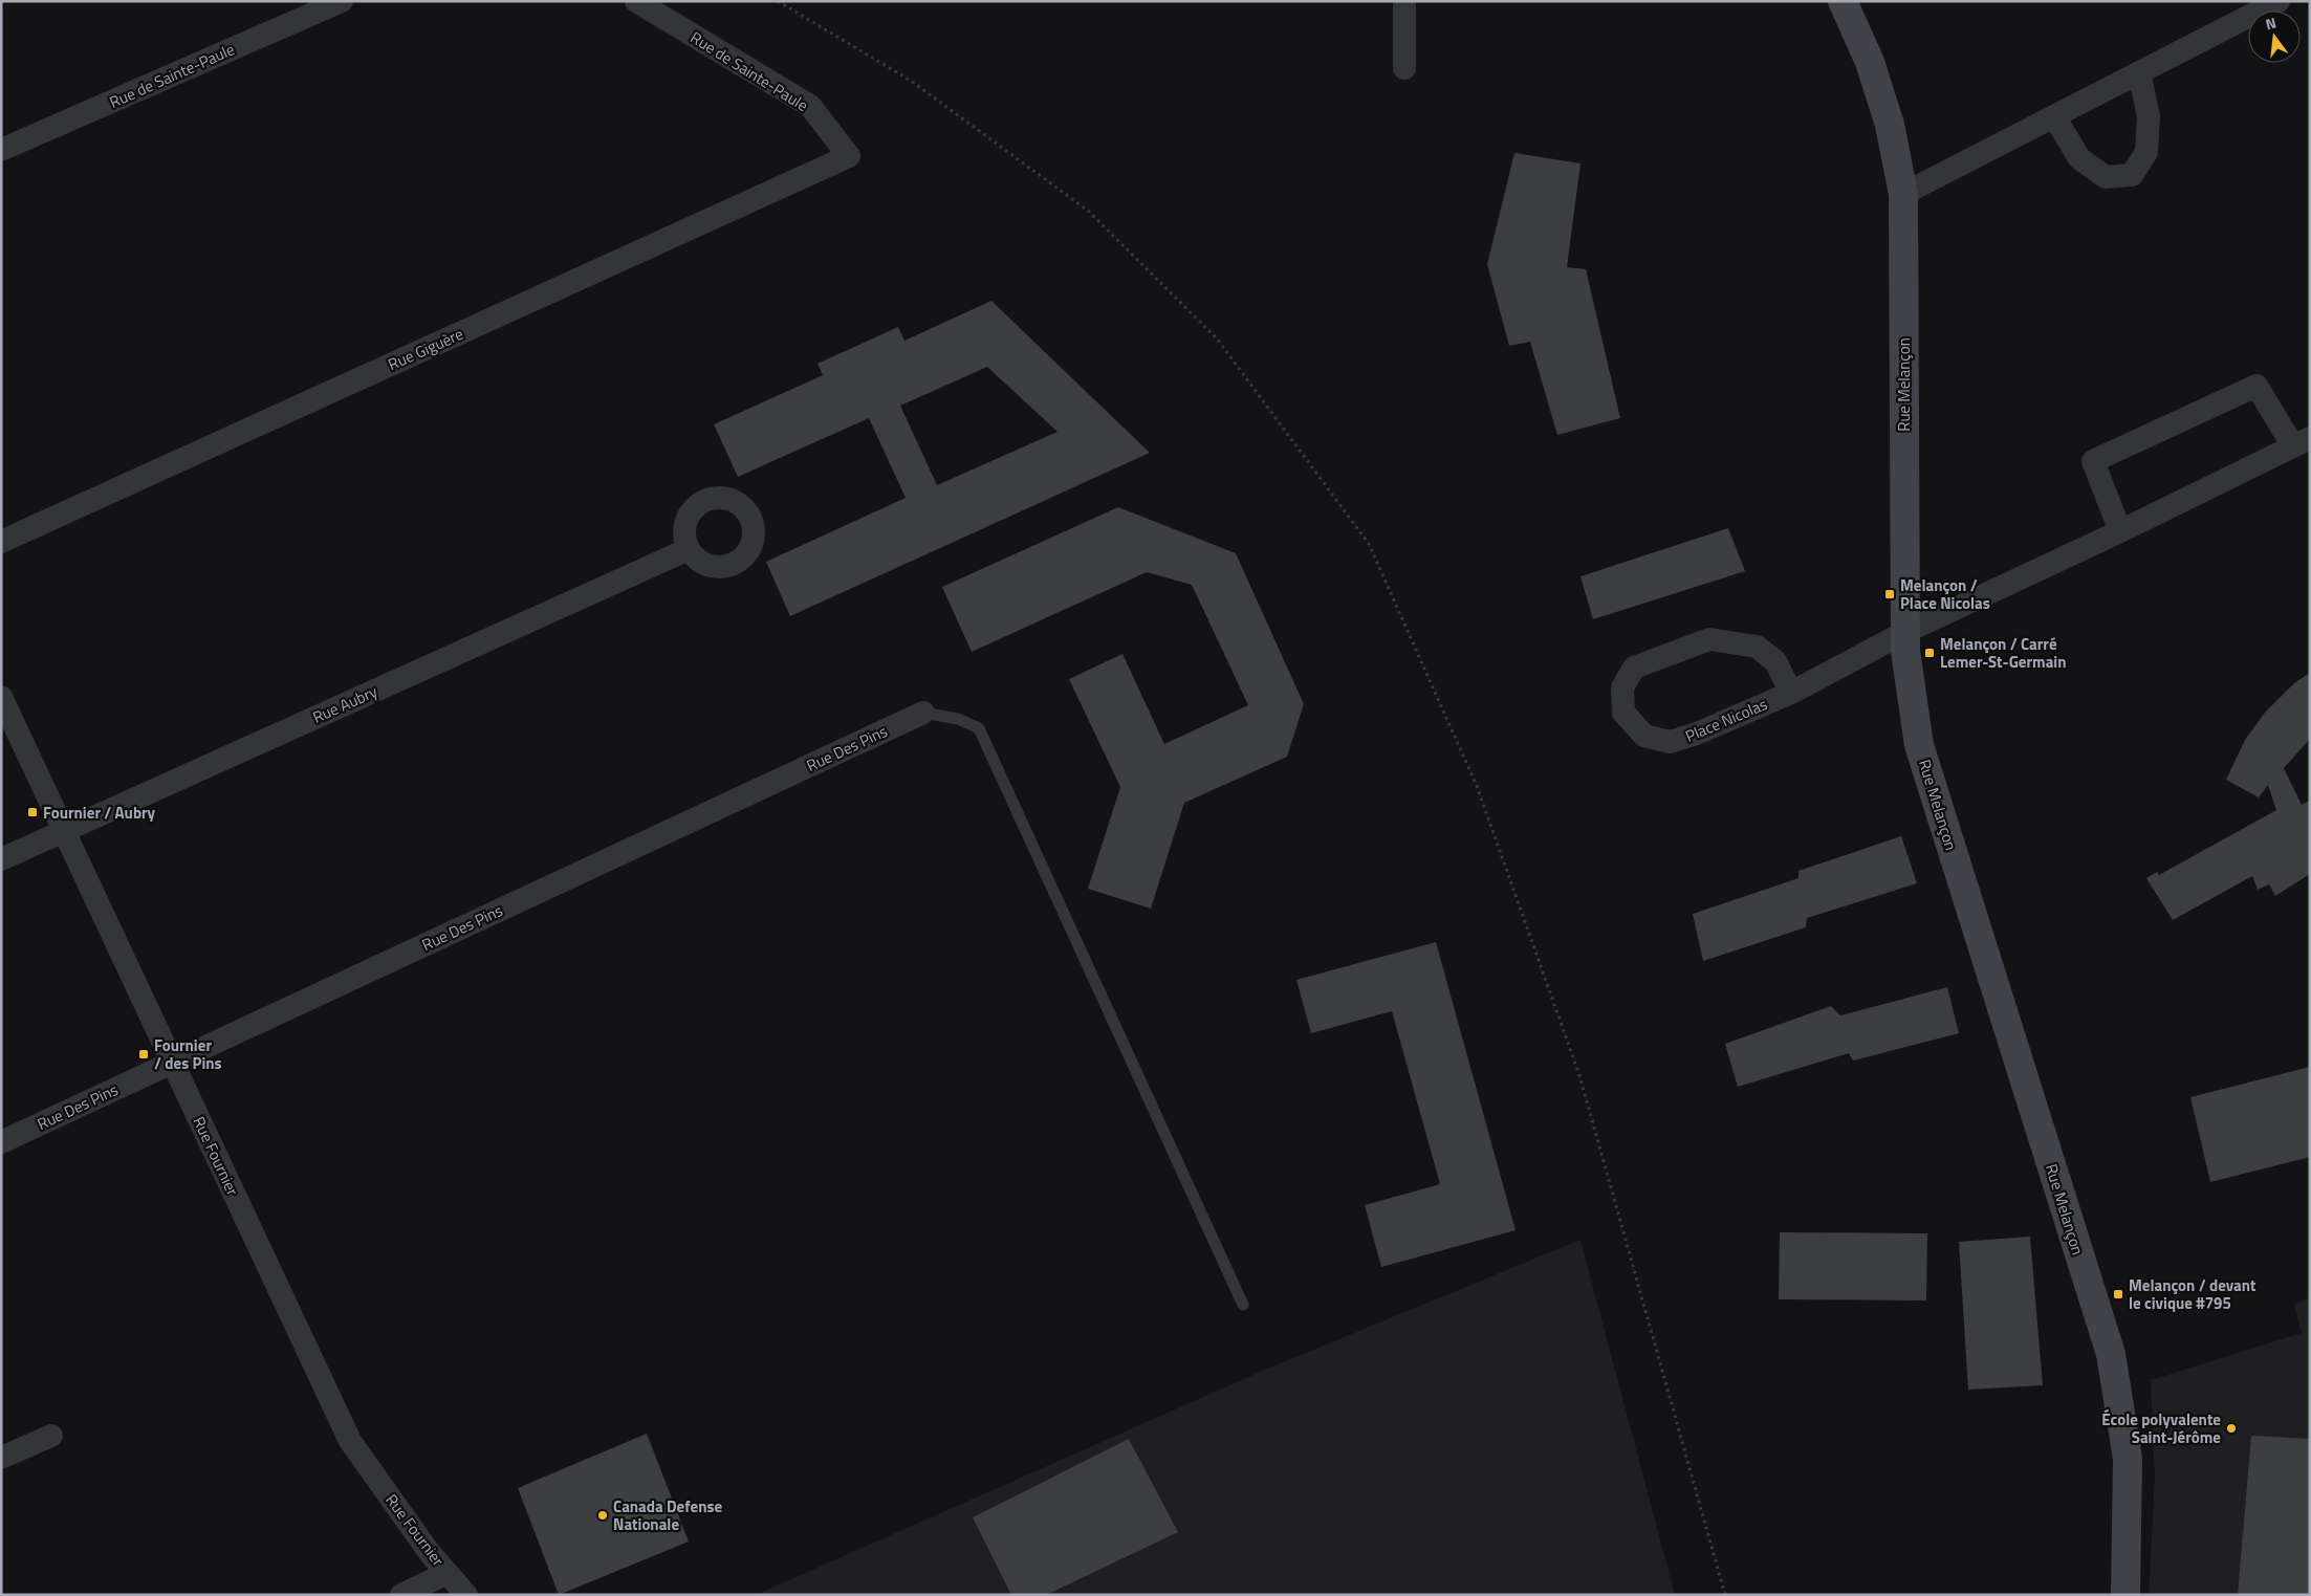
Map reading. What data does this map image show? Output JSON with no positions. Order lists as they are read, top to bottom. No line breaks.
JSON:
{"streets":{"street":["Rue de Sainte-Paule","Rue Giguère","Rue Melançon","Rue Aubry","Place Nicolas","Rue Des Pins","Rue Fournier"]},"crossings":[["Rue de Sainte-Paule","Rue Giguère"],["Rue Melançon","Place Nicolas"],["Rue Aubry","Rue Fournier"],["Rue Des Pins","Rue Fournier"]],"places":{"transit":["Melançon / Place Nicolas","Melançon / Carré Lemer-St-Germain","Fournier / Aubry","Fournier / des Pins","Melançon / devant le civique #795"],"other":["École polyvalente Saint-Jérôme","Canada Defense Nationale"]},"north":"top"}
